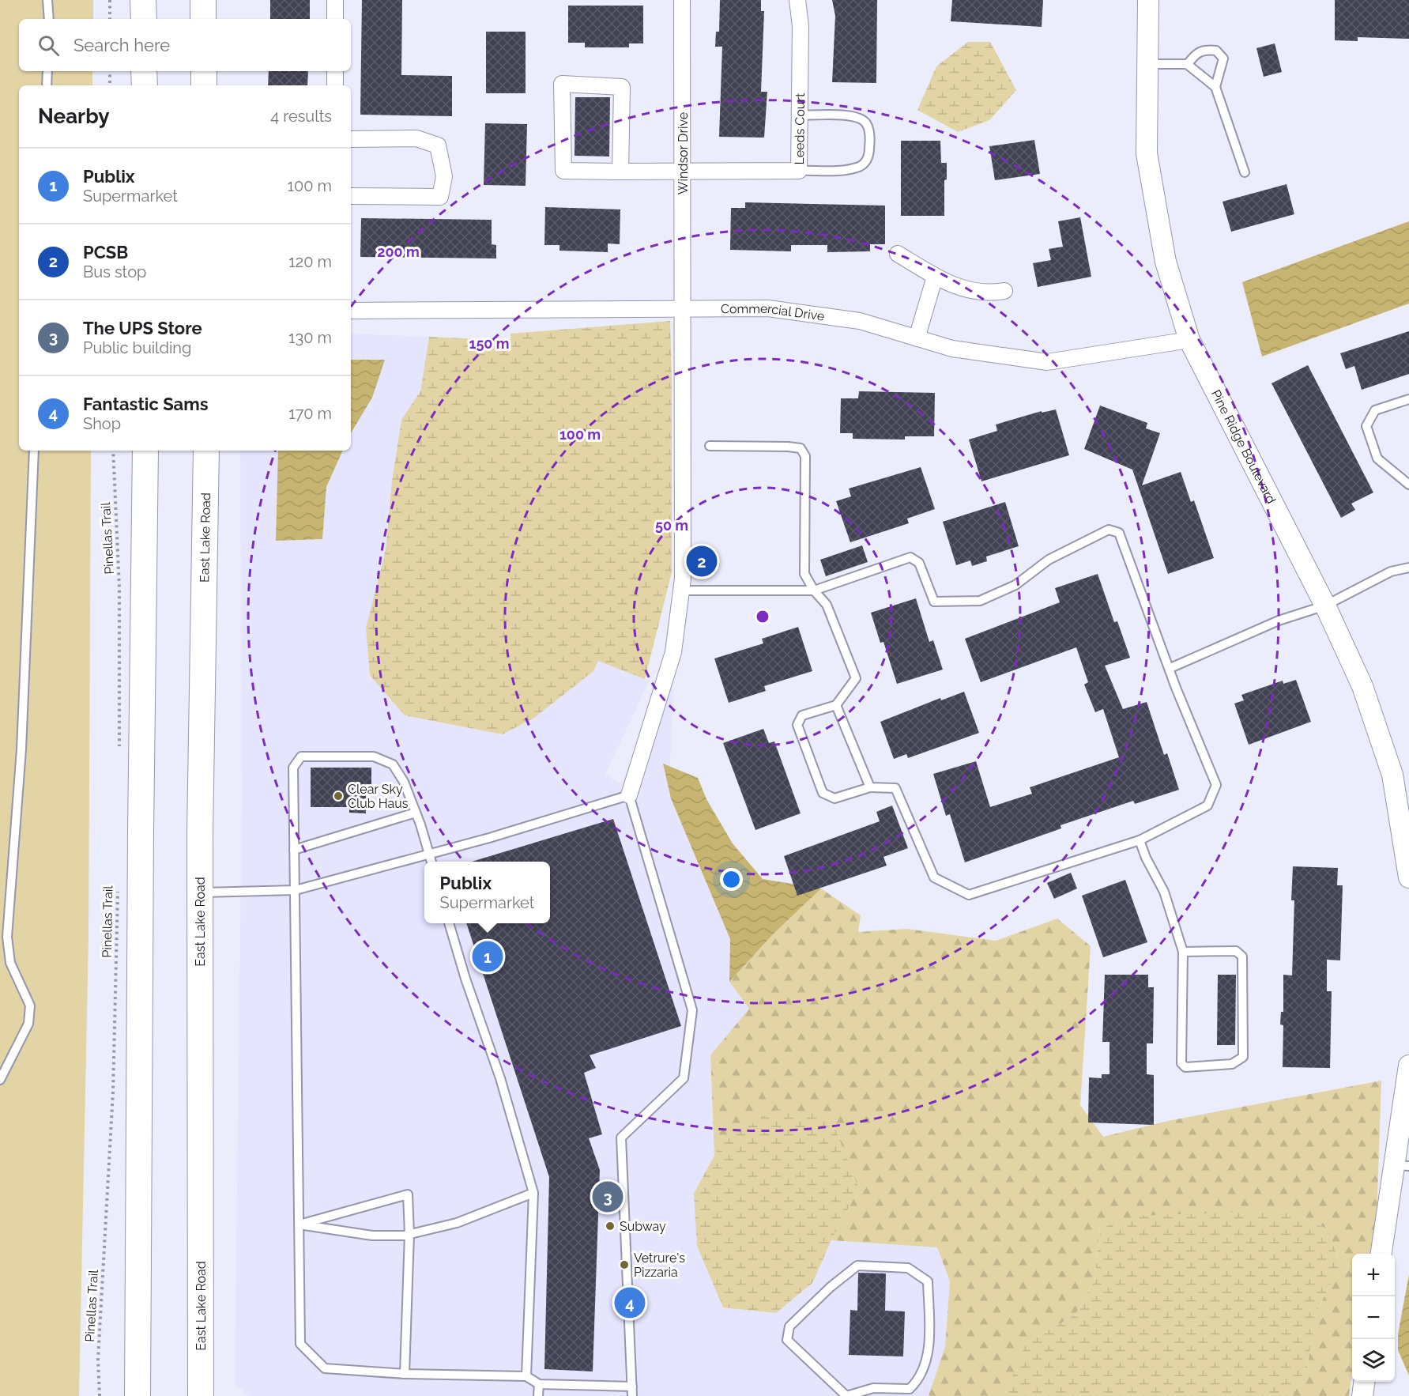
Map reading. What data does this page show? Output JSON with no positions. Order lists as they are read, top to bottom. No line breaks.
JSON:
{"streets":{"main road":["East Lake Road"],"street":["Leeds Court","Windsor Drive","Commercial Drive","Pine Ridge Boulevard"],"path":["Pinellas Trail"]},"crossings":[["Leeds Court","Windsor Drive"],["Windsor Drive","Commercial Drive"],["Commercial Drive","Pine Ridge Boulevard"]],"places":["Clear Sky Club Haus","Subway","Vetrure's Pizzaria"],"page":{"search":"Search here","heading":["Nearby","4 results"],"list":[{"mark":"1","name":"Publix","note":"Supermarket","value":"100 m"},{"mark":"2","name":"PCSB","note":"Bus stop","value":"120 m"},{"mark":"3","name":"The UPS Store","note":"Public building","value":"130 m"},{"mark":"4","name":"Fantastic Sams","note":"Shop","value":"170 m"}],"pins":["2","1","3","4"],"popup":["Publix","Supermarket"],"map_buttons":["+","−"]},"rings":["200 m","150 m","100 m","50 m"]}
